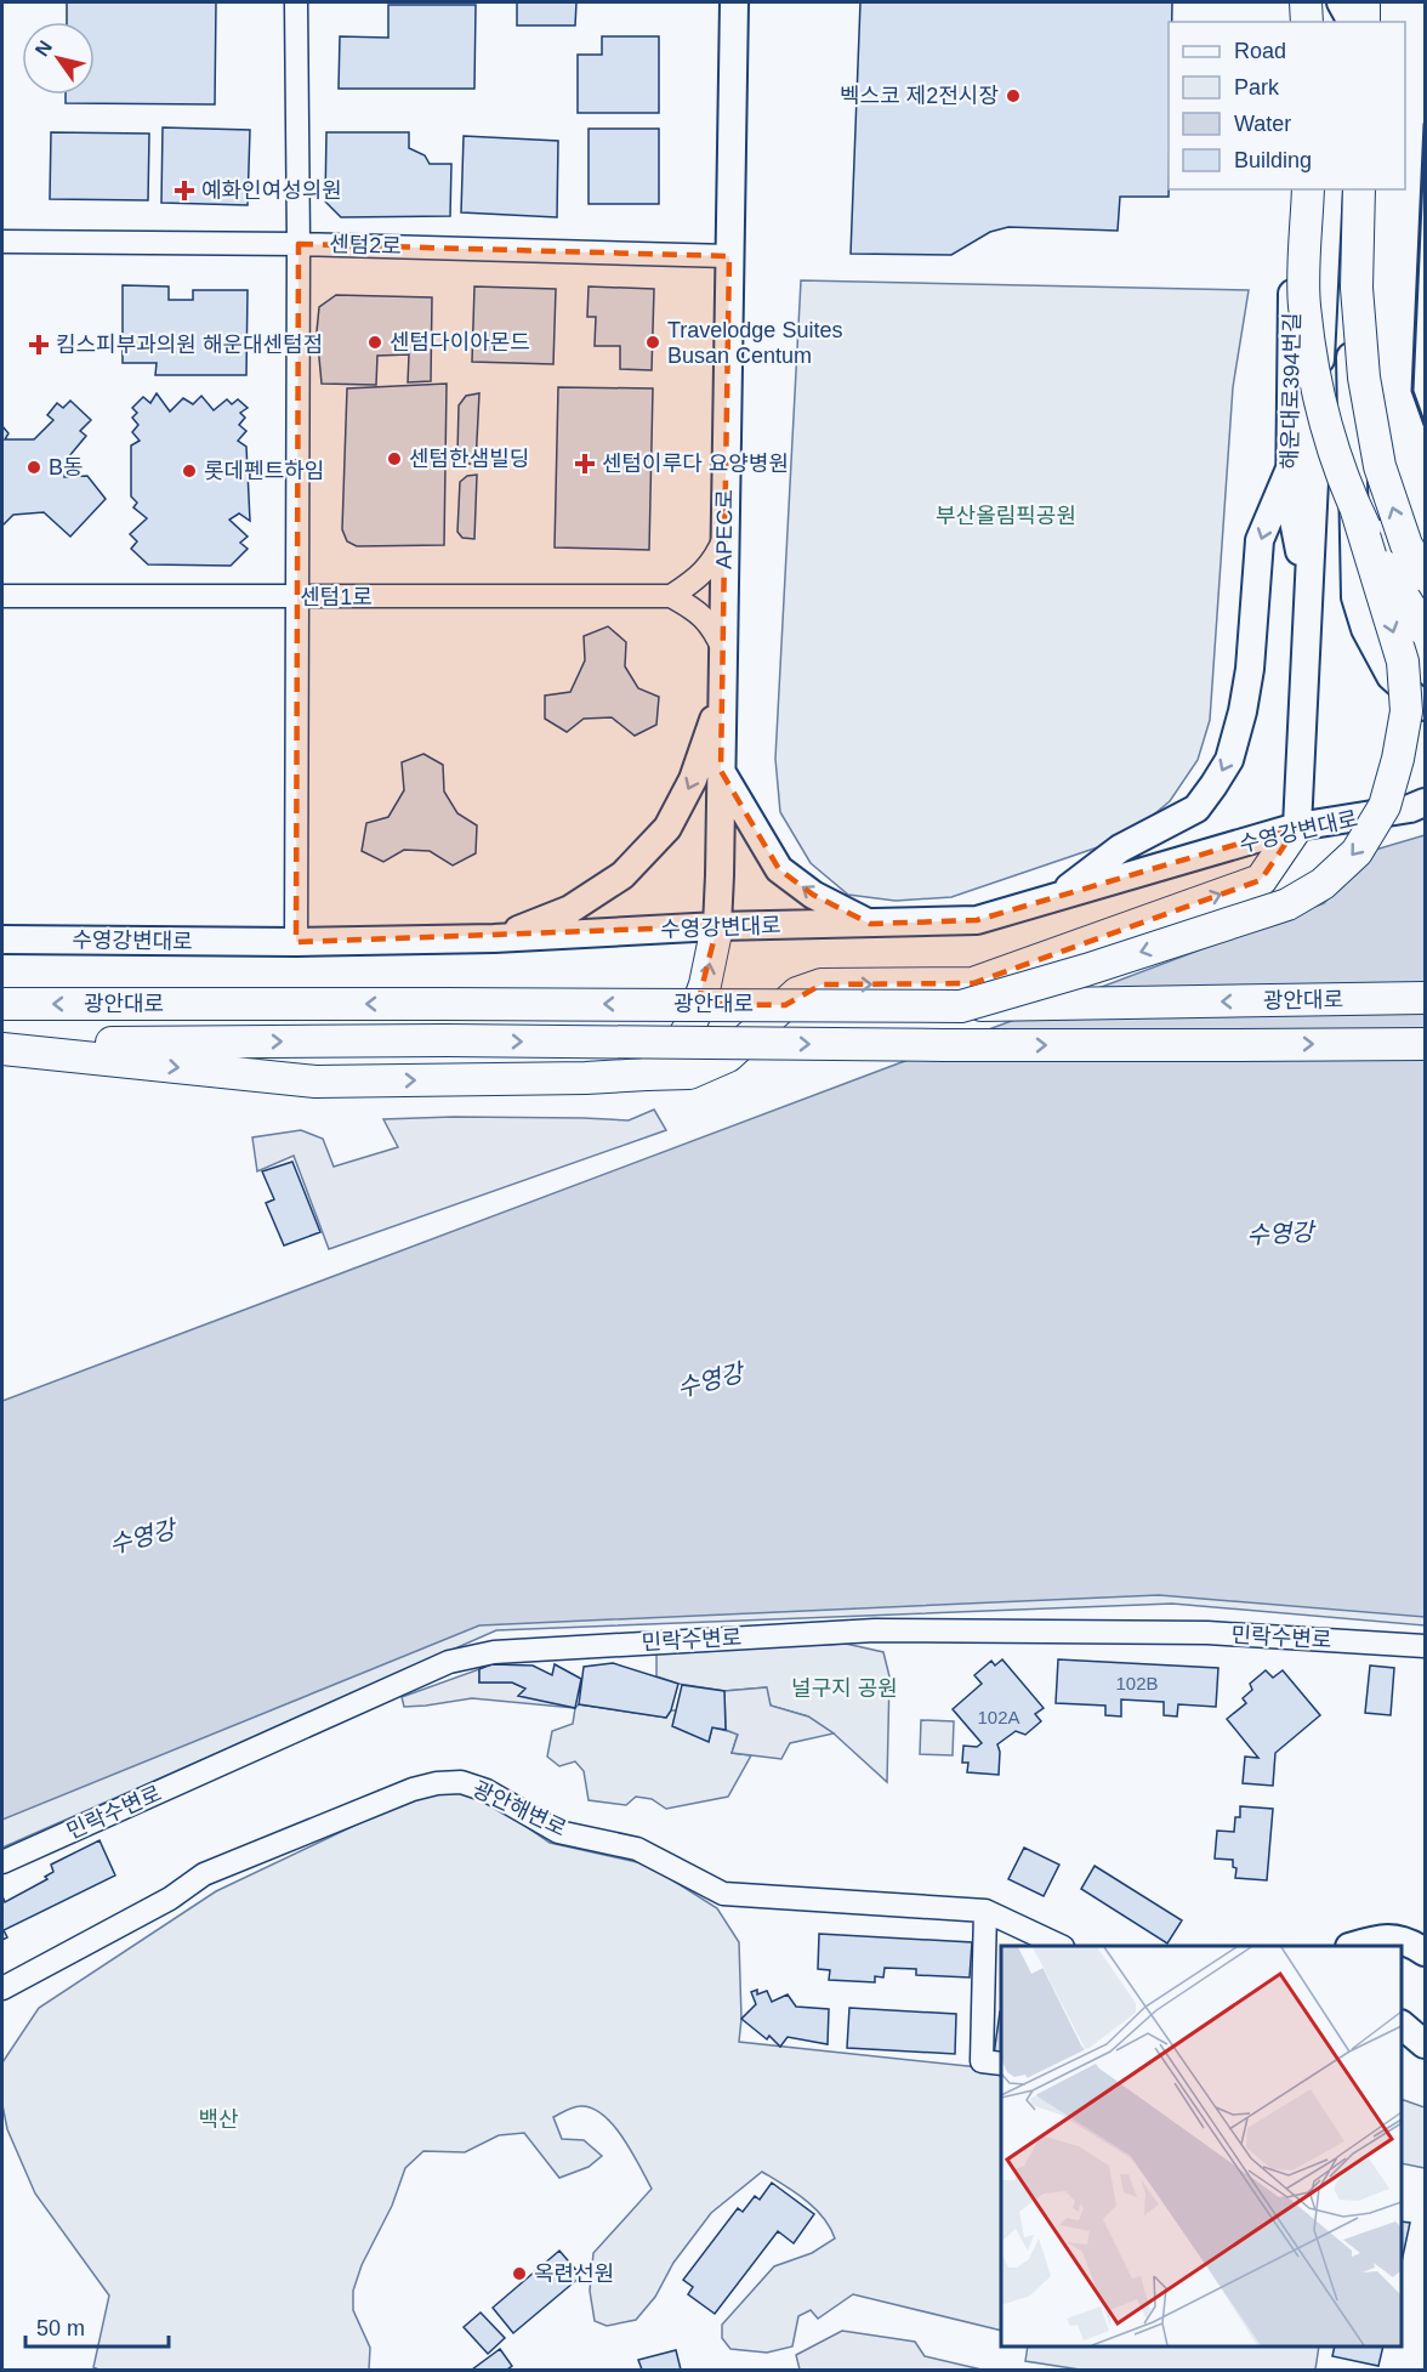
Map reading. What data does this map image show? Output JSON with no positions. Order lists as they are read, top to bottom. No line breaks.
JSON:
{"streets":{"highway":["광안대로"],"main road":["해운대로394번길","APEC로","수영강변대로"],"street":["센텀2로","센텀1로","민락수변로","광안해변로"]},"crossings":[["센텀2로","APEC로"],["해운대로394번길","수영강변대로"],["APEC로","수영강변대로"]],"water":["수영강"],"parks":["부산올림픽공원","널구지 공원","백산"],"places":{"other":["벡스코 제2전시장","센텀다이아몬드","Travelodge Suites Busan Centum","센텀한샘빌딩","B동","롯데펜트하임","옥련선원"],"health":["예화인여성의원","킴스피부과의원 해운대센텀점","센텀이루다 요양병원"]},"house_numbers":["102B","102A"],"legend":["Road","Park","Water","Building"],"scale_bar":"50 m","north":"top left"}
